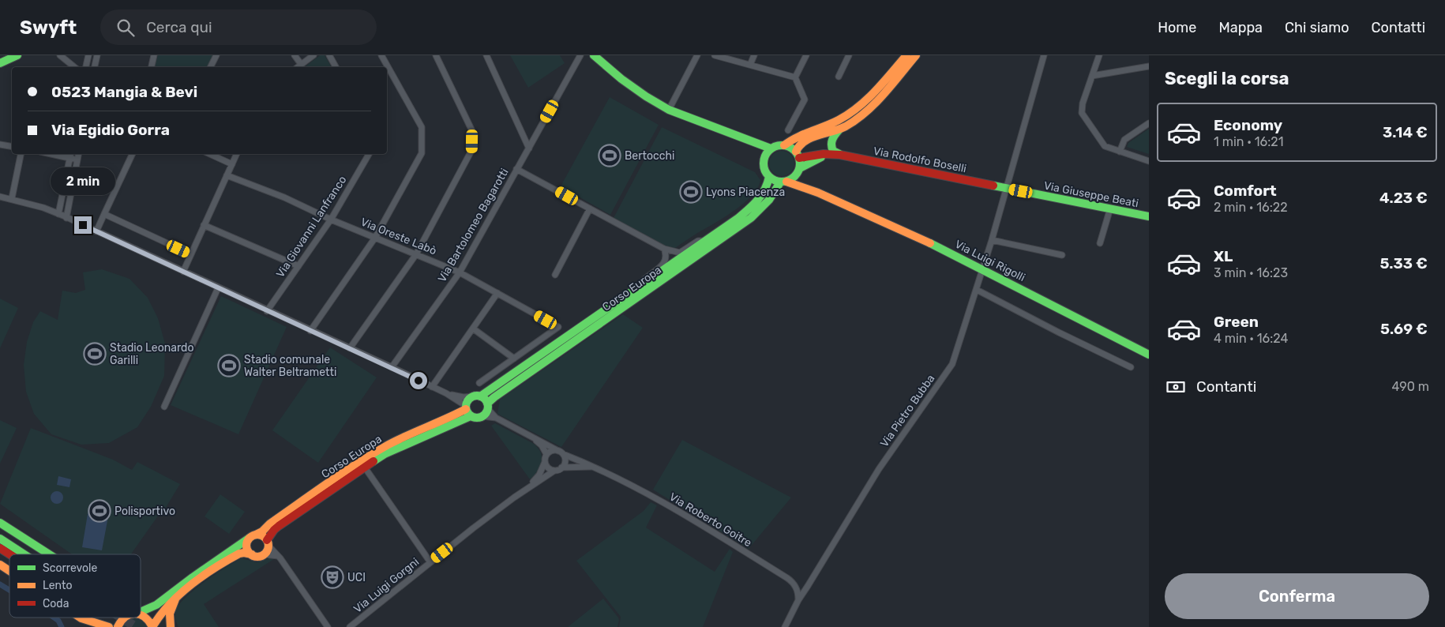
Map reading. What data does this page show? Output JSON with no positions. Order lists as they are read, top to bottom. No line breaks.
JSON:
{"streets":{"main road":["Via Rodolfo Boselli","Via Giuseppe Beati","Via Luigi Rigolli","Corso Europa"],"street":["Via Bartolomeo Bagarotti","Via Giovanni Lanfranco","Via Oreste Labò","Via Pietro Bubba","Via Roberto Goitre","Via Luigi Gorgni"]},"crossings":[["Via Rodolfo Boselli","Via Giuseppe Beati"],["Via Rodolfo Boselli","Via Luigi Rigolli"],["Via Rodolfo Boselli","Corso Europa"],["Via Rodolfo Boselli","Via Pietro Bubba"],["Via Giuseppe Beati","Via Pietro Bubba"],["Via Bartolomeo Bagarotti","Via Oreste Labò"],["Via Giovanni Lanfranco","Via Oreste Labò"],["Via Luigi Rigolli","Corso Europa"],["Via Luigi Rigolli","Via Pietro Bubba"],["Corso Europa","Via Roberto Goitre"],["Via Pietro Bubba","Via Roberto Goitre"],["Via Roberto Goitre","Via Luigi Gorgni"]],"places":{"sports":["Bertocchi","Lyons Piacenza","Stadio Leonardo Garilli","Stadio comunale Walter Beltrametti","Polisportivo"],"theatre":["UCI"]},"legend":["Scorrevole","Lento","Coda"],"page":{"header":"Swyft","search":"Cerca qui","nav":["Home","Mappa","Chi siamo","Contatti"],"heading":"Scegli la corsa","banner":["0523 Mangia & Bevi","Via Egidio Gorra"],"list":[{"name":"Economy","note":"1 min · 16:21","value":"3.14 €"},{"name":"Comfort","note":"2 min · 16:22","value":"4.23 €"},{"name":"XL","note":"3 min · 16:23","value":"5.33 €"},{"name":"Green","note":"4 min · 16:24","value":"5.69 €"}],"bubble":"2 min","pay":["Contanti","490 m"],"buttons":"Conferma"}}
